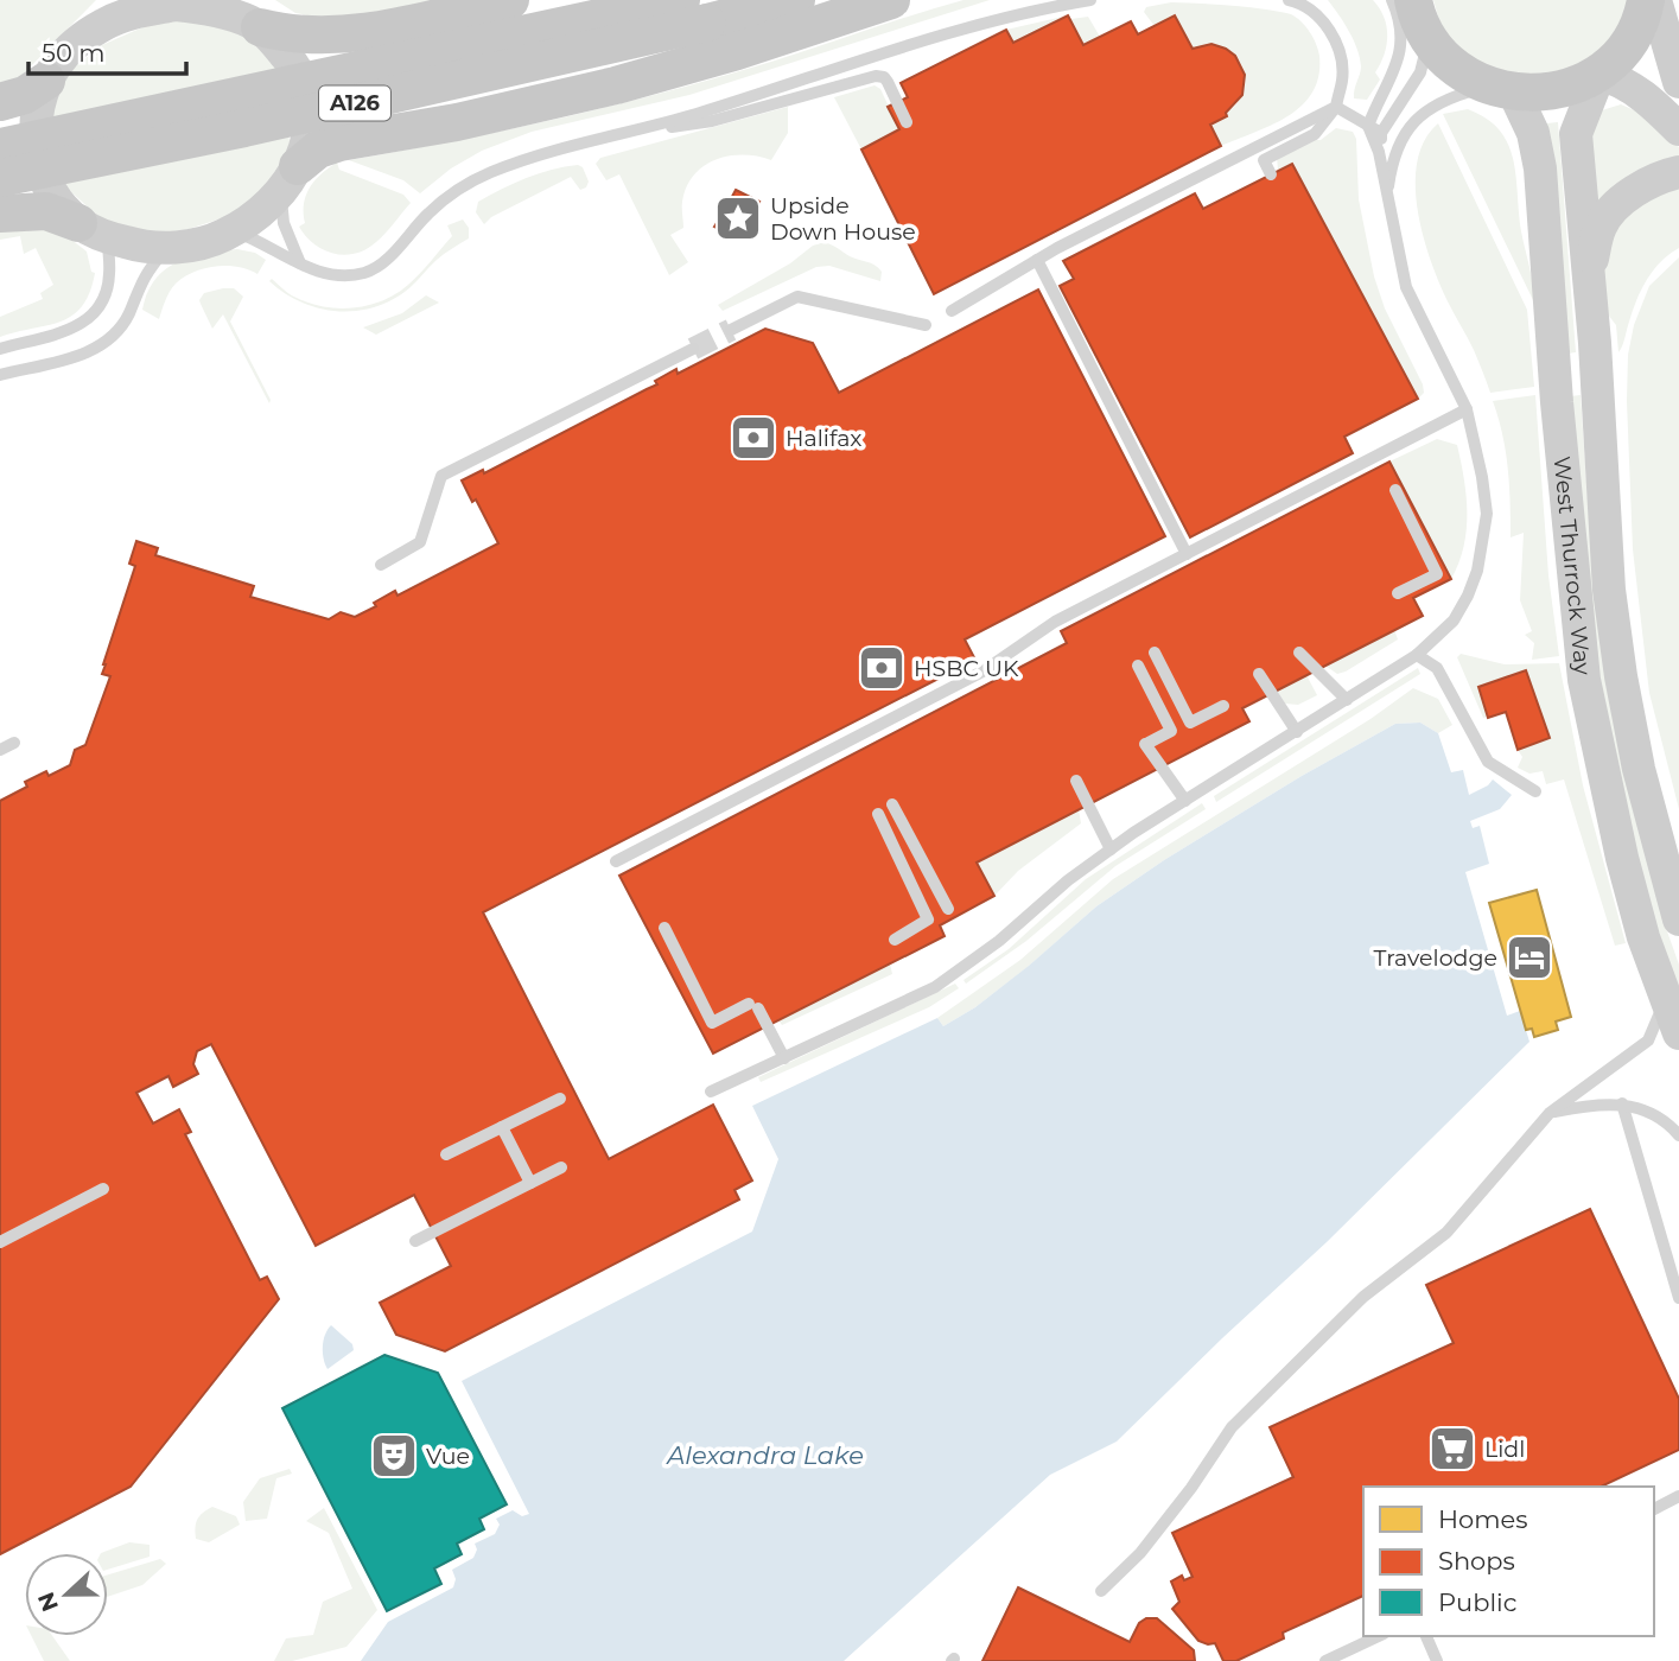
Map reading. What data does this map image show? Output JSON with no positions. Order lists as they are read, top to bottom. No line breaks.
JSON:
{"streets":{"main road":["A126","West Thurrock Way"]},"water":["Alexandra Lake"],"places":{"place":["Upside Down House"],"bank":["Halifax","HSBC UK"],"hotel":["Travelodge"],"supermarket":["Lidl"],"theatre":["Vue"]},"legend":["Homes","Shops","Public"],"scale_bar":"50 m","north":"left"}
